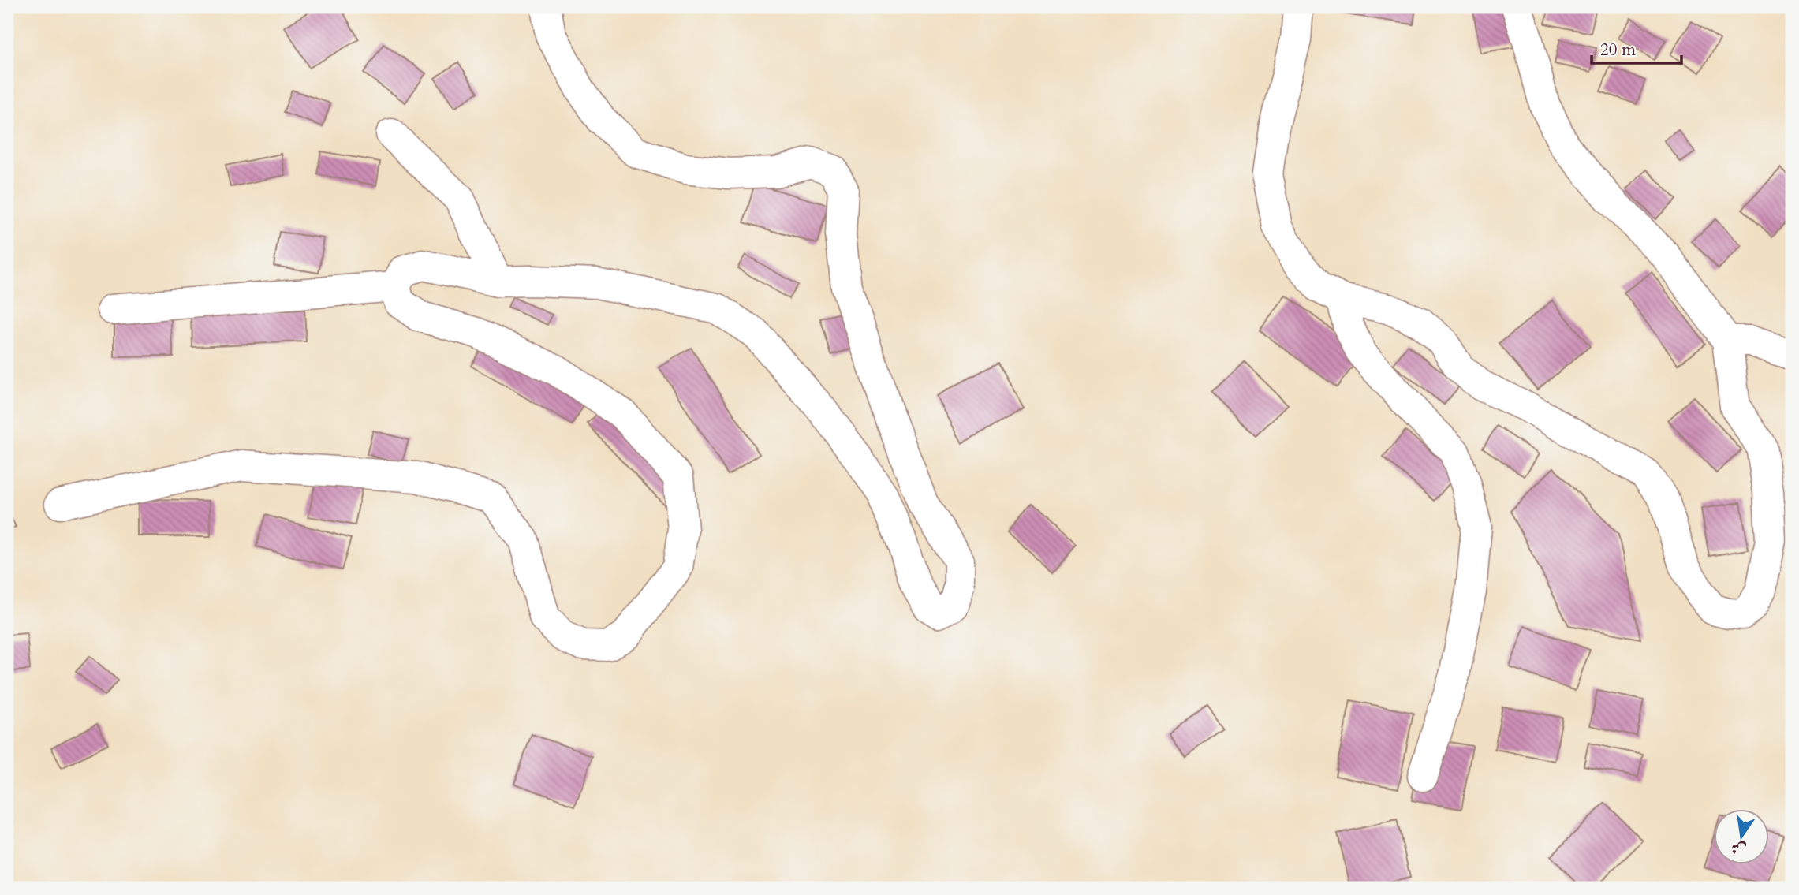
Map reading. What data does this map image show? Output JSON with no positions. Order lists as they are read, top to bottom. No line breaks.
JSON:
{"scale_bar":"20 m","north":"bottom"}
